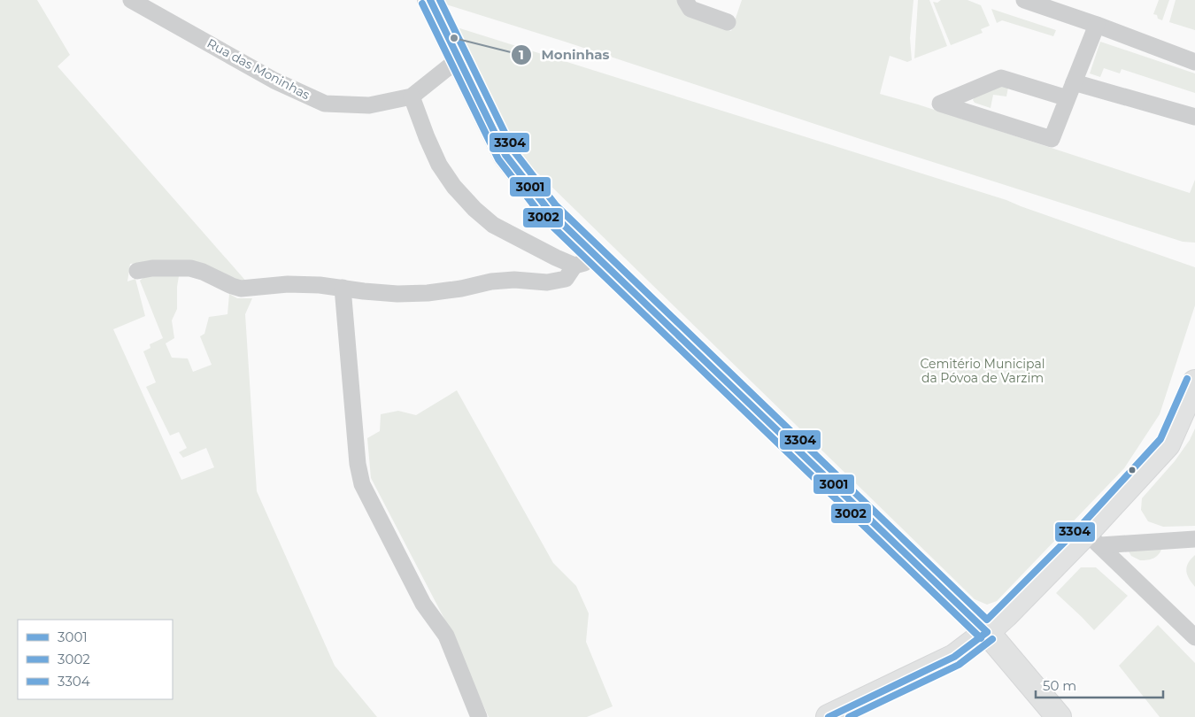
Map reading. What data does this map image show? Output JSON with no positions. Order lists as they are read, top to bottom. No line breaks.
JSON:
{"streets":{"street":["Rua das Moninhas"]},"parks":["Cemitério Municipal da Póvoa de Varzim"],"places":["Moninhas"],"lines":["transit line 3001","transit line 3304","transit line 3002"],"legend":["3001","3002","3304"],"scale_bar":"50 m"}
